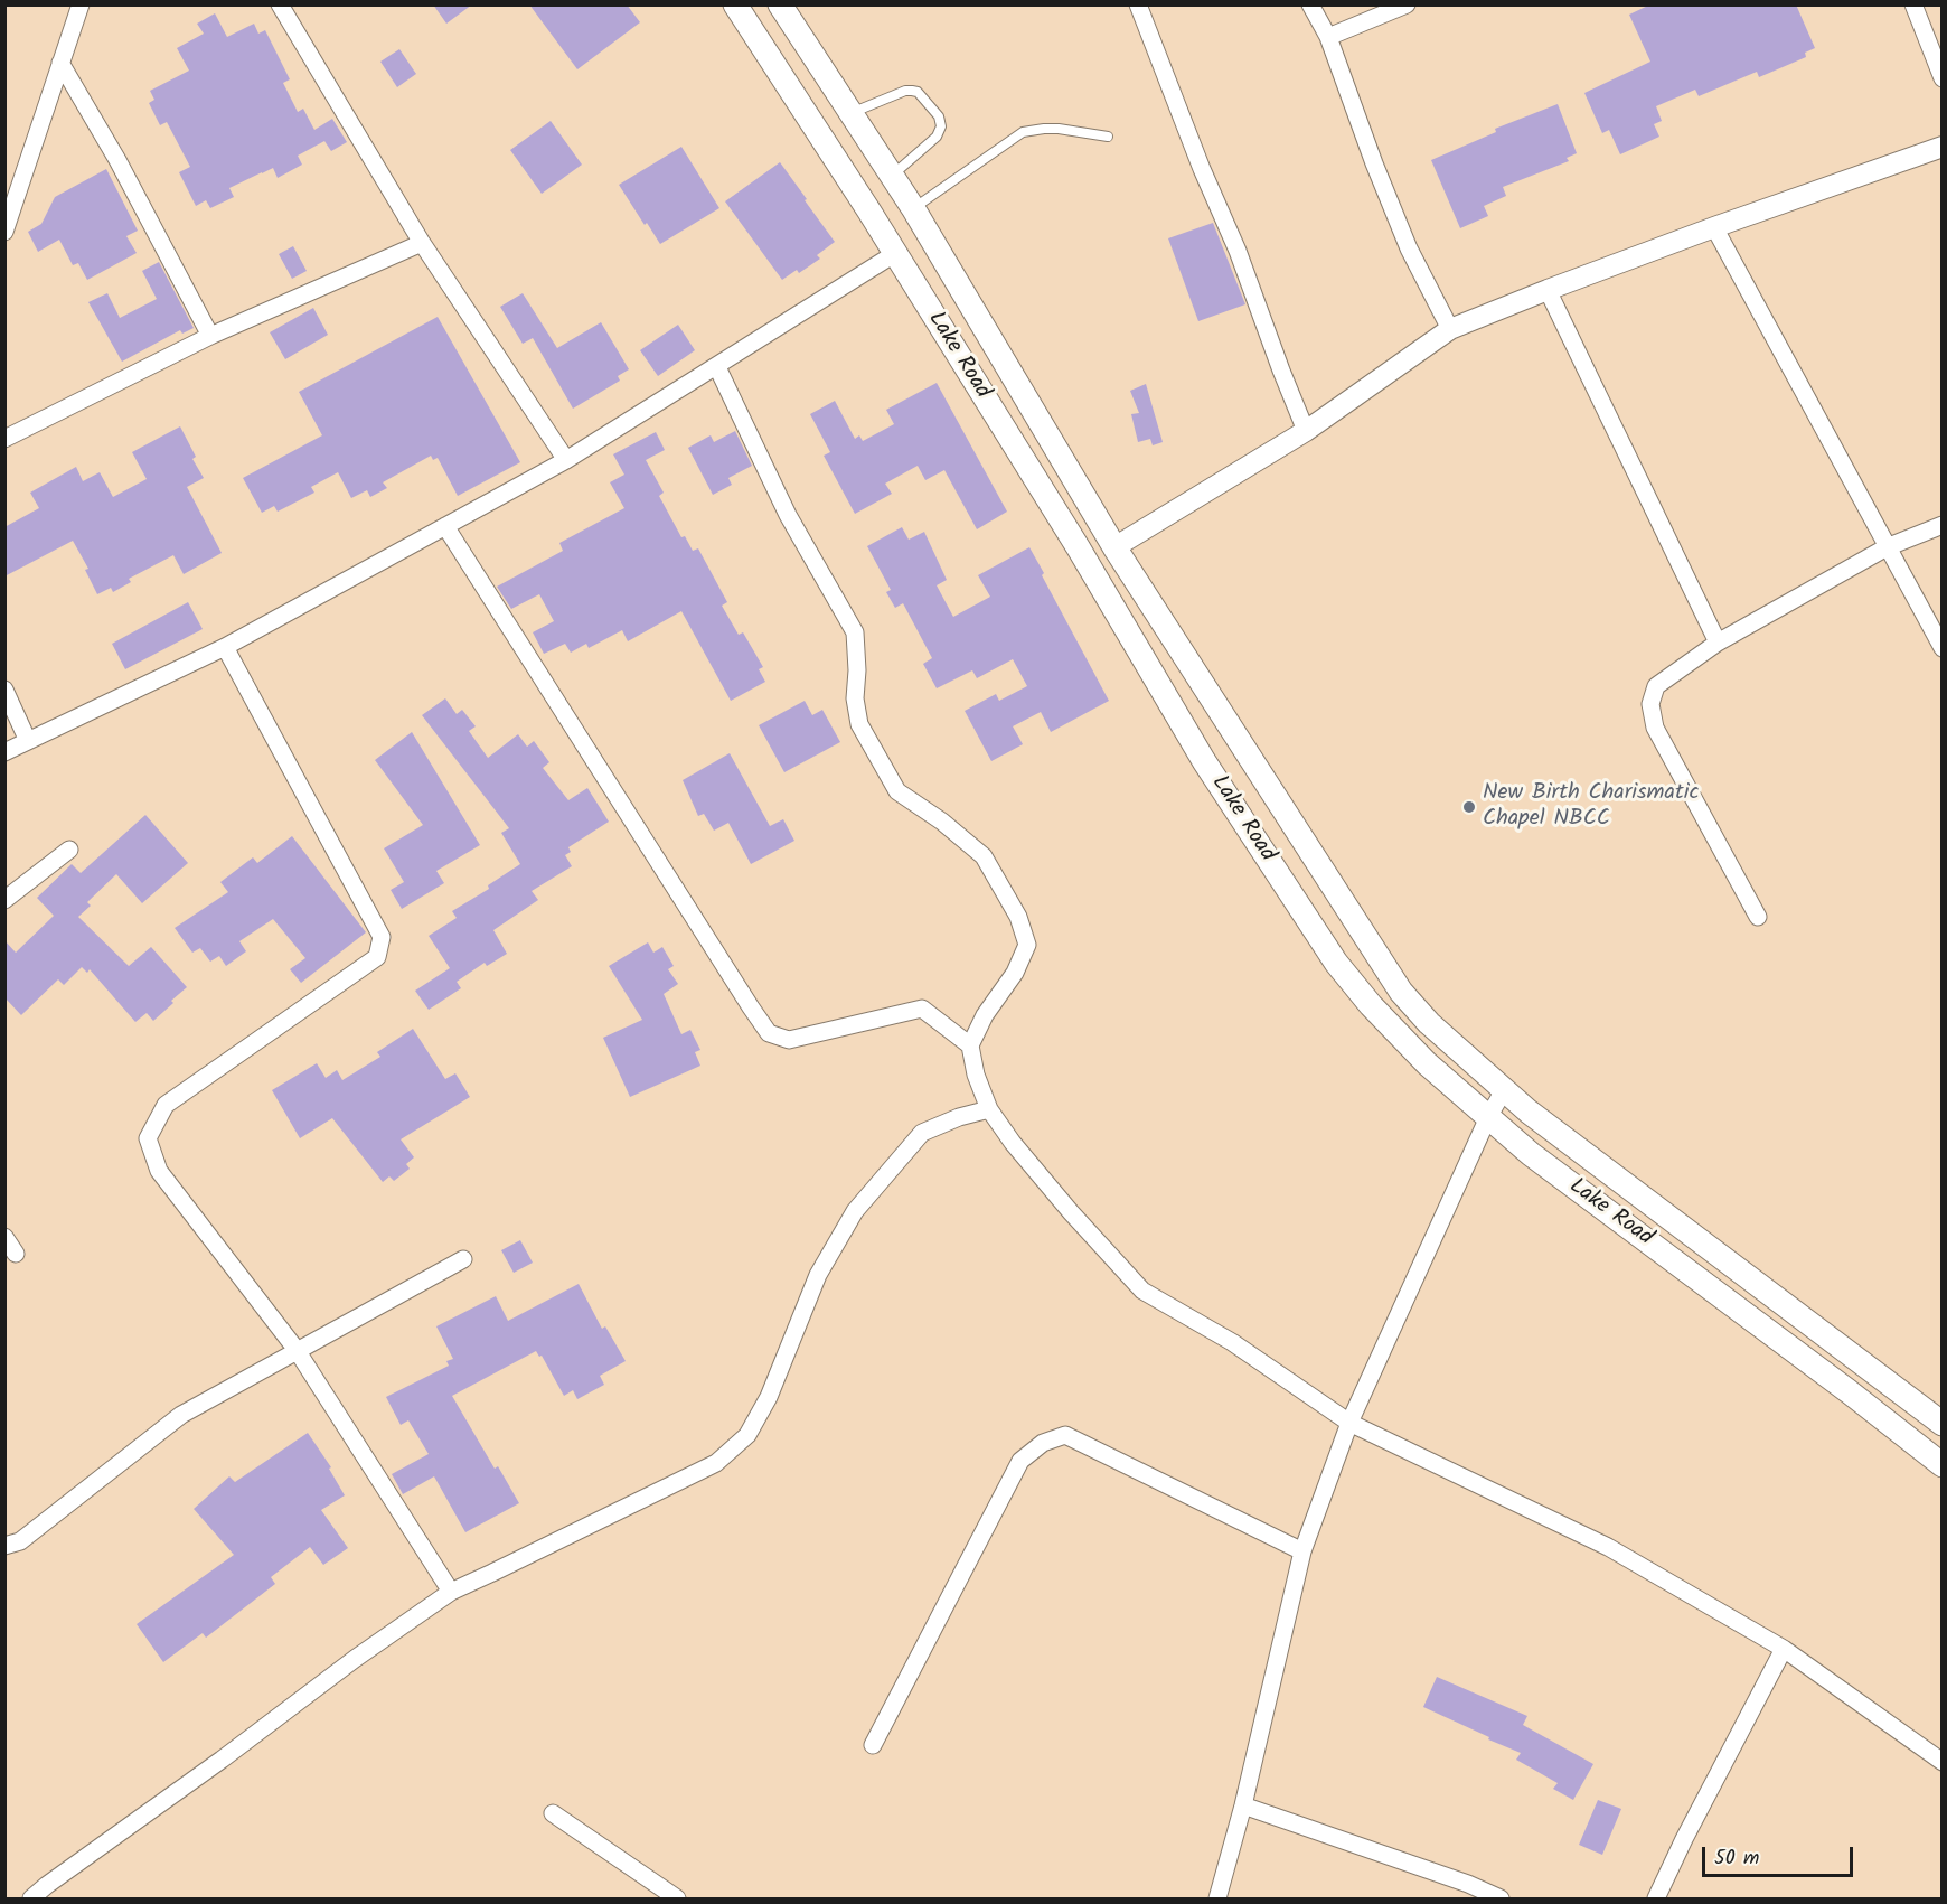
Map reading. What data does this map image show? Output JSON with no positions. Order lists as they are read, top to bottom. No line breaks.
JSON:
{"streets":{"main road":["Lake Road"]},"places":["New Birth Charismatic Chapel NBCC"],"scale_bar":"50 m"}
